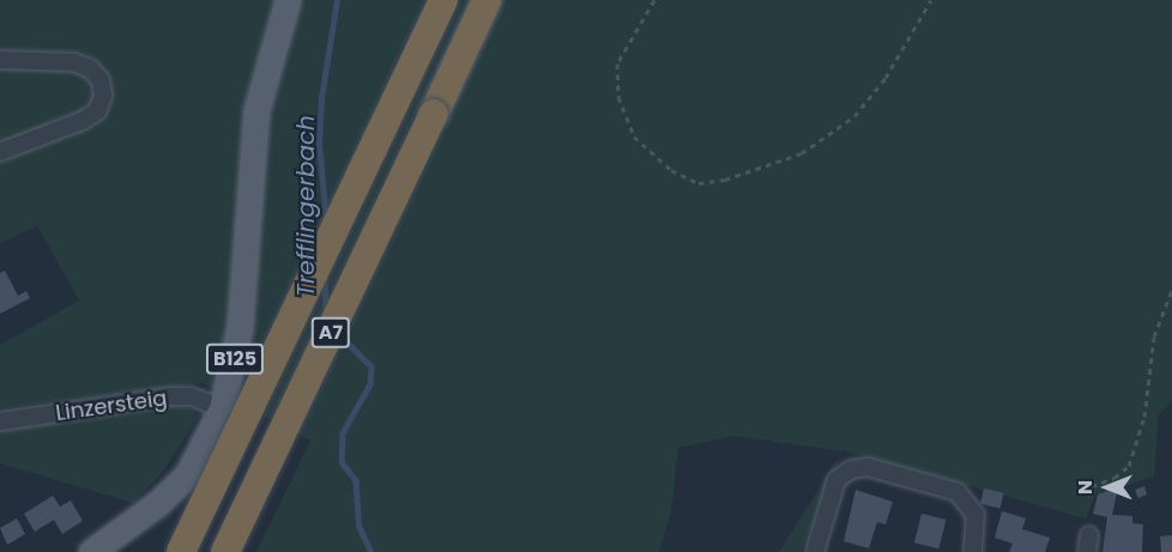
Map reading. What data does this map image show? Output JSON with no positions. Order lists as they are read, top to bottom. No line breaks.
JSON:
{"streets":{"highway":["A7"],"main road":["B125"],"street":["Linzersteig"]},"crossings":[["B125","Linzersteig"]],"water":["Trefflingerbach"],"north":"left"}
